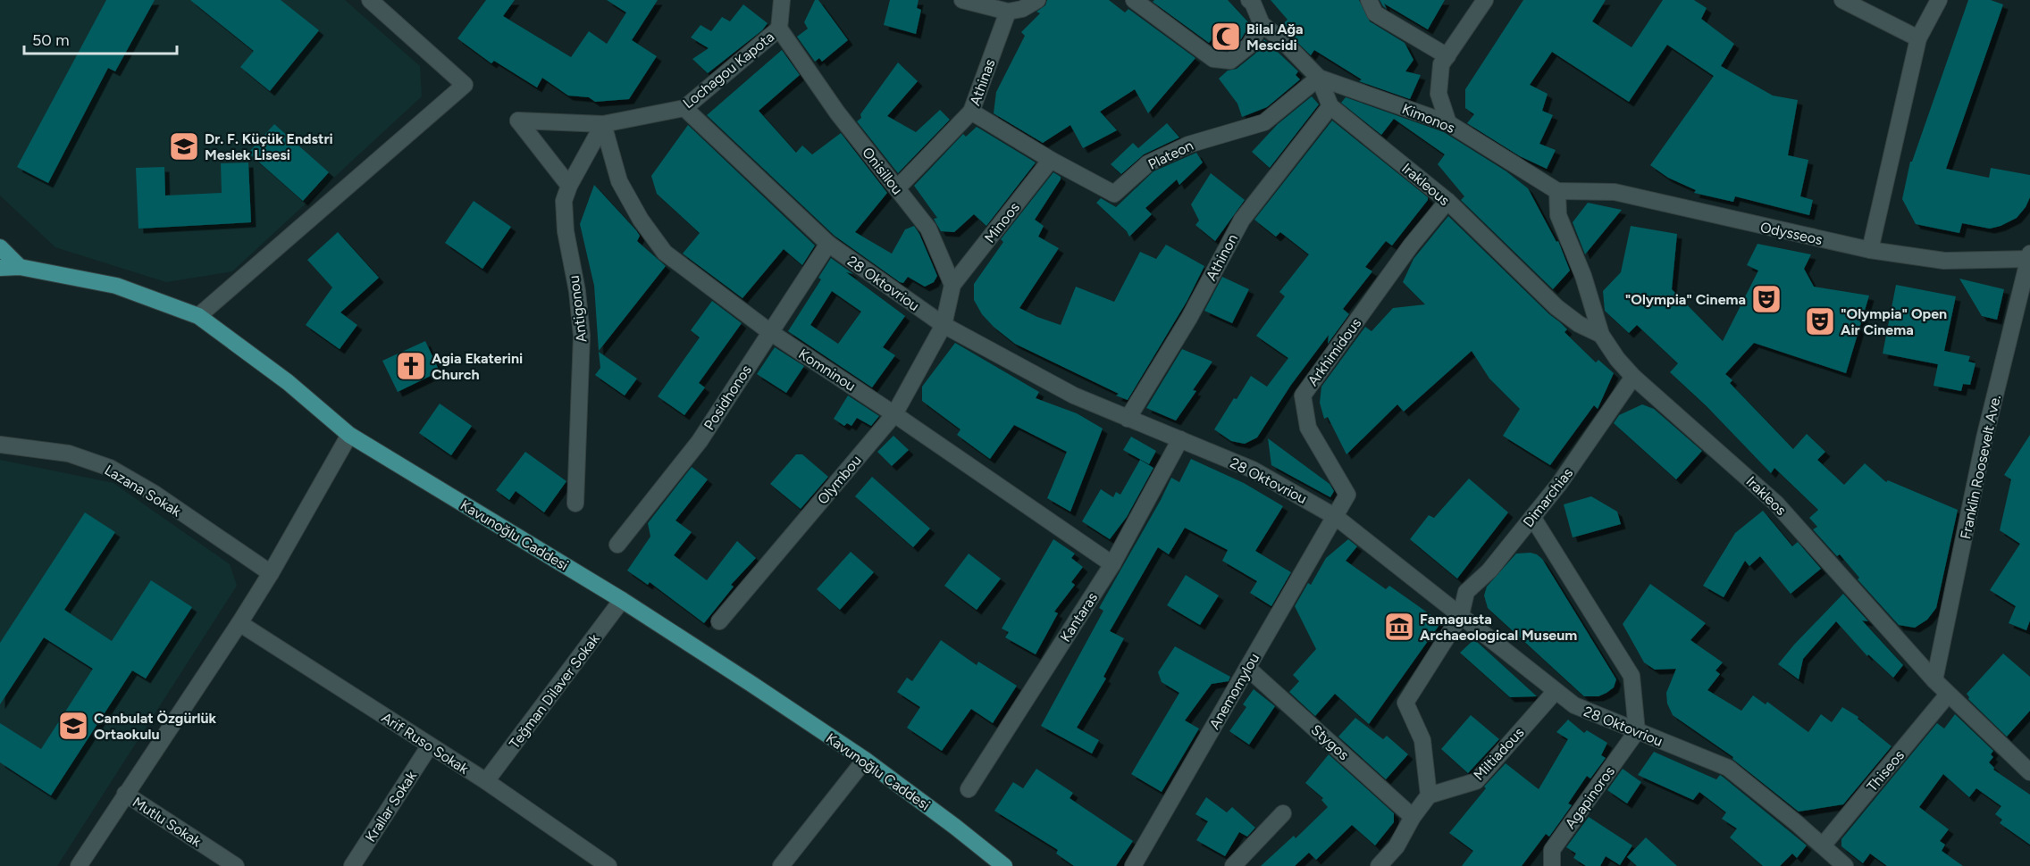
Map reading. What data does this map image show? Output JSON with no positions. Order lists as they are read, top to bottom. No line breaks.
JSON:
{"streets":{"main road":["Kavunoğlu Caddesi"],"street":["Lochagou Kapota","Athinas","Kimonos","Plateon","Onisillou","Irakleous","Minoos","Odysseos","Athinon","28 Oktovriou","Antigonou","Arkhimidous","Komninou","Posidhonos","Franklin Roosevelt Ave.","Olymbou","Lazana Sokak","Irakleos","Dimarchias","Kantaras","Teğman Dilaver Sokak","Anemomylou","Stygos","Arif Ruso Sokak","Miltiadous","Thiseos","Agapinoros","Krallar Sokak","Mutlu Sokak"]},"crossings":[["Lochagou Kapota","Onisillou"],["Lochagou Kapota","28 Oktovriou"],["Lochagou Kapota","Antigonou"],["Lochagou Kapota","Komninou"],["Athinas","Plateon"],["Athinas","Onisillou"],["Kimonos","Plateon"],["Kimonos","Irakleous"],["Kimonos","Odysseos"],["Kimonos","Irakleos"],["Plateon","Irakleous"],["Plateon","Minoos"],["Onisillou","Minoos"],["Irakleous","Athinon"],["Irakleous","Arkhimidous"],["Irakleous","Irakleos"],["Odysseos","Franklin Roosevelt Ave."],["Odysseos","Irakleos"],["Athinon","28 Oktovriou"],["28 Oktovriou","Arkhimidous"],["28 Oktovriou","Posidhonos"],["28 Oktovriou","Olymbou"],["28 Oktovriou","Dimarchias"],["28 Oktovriou","Kantaras"],["28 Oktovriou","Anemomylou"],["28 Oktovriou","Miltiadous"],["28 Oktovriou","Thiseos"],["28 Oktovriou","Agapinoros"],["Antigonou","Komninou"],["Arkhimidous","Anemomylou"],["Komninou","Posidhonos"],["Komninou","Olymbou"],["Komninou","Kantaras"],["Franklin Roosevelt Ave.","Irakleos"],["Irakleos","Dimarchias"],["Irakleos","Thiseos"],["Dimarchias","Miltiadous"],["Kavunoğlu Caddesi","Teğman Dilaver Sokak"],["Teğman Dilaver Sokak","Arif Ruso Sokak"],["Anemomylou","Stygos"],["Arif Ruso Sokak","Krallar Sokak"]],"places":{"mosque":["Bilal Ağa Mescidi"],"school or university":["Dr. F. Küçük Endstri Meslek Lisesi","Canbulat Özgürlük Ortaokulu"],"theatre":["\"Olympia\" Cinema","\"Olympia\" Open Air Cinema"],"church":["Agia Ekaterini Church"],"museum":["Famagusta Archaeological Museum"]},"scale_bar":"50 m"}
